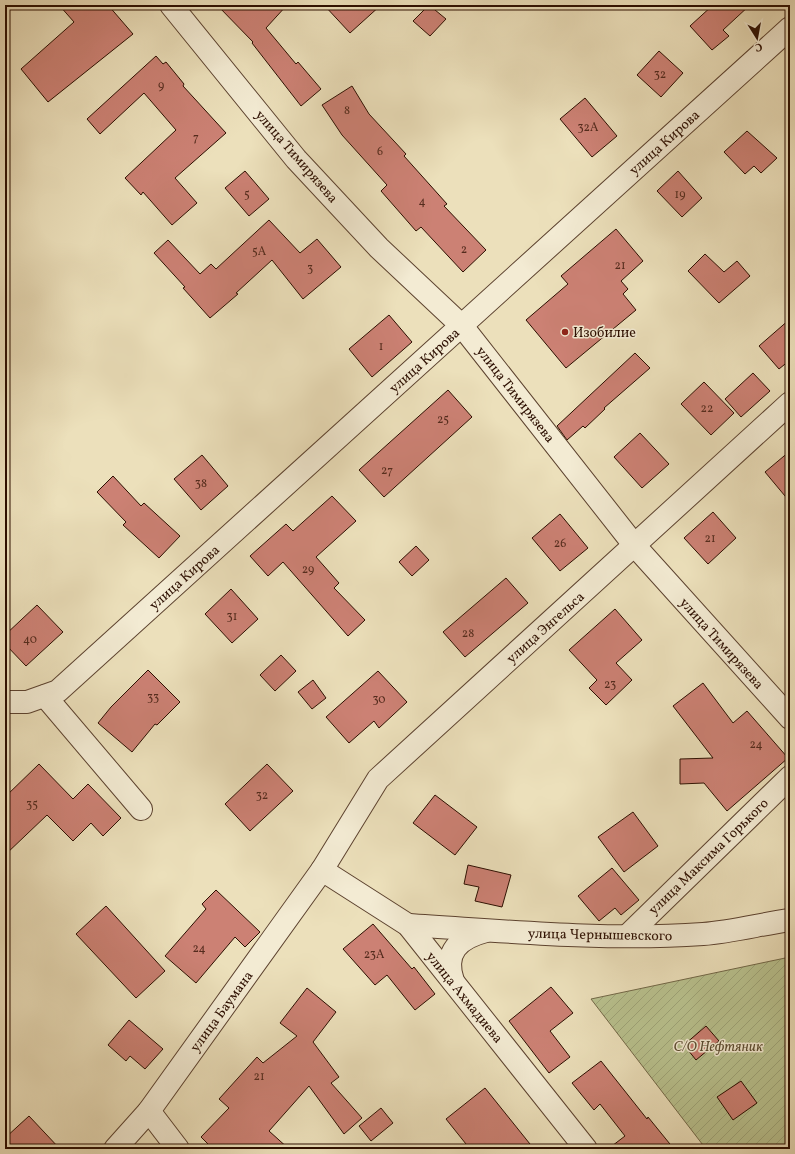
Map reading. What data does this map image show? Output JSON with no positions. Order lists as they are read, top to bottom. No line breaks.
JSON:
{"streets":{"street":["улица Кирова","улица Тимирязева","улица Энгельса","улица Максима Горького","улица Чернышевского","улица Ахмадиева","улица Баумана"]},"crossings":[["улица Кирова","улица Тимирязева"],["улица Тимирязева","улица Энгельса"],["улица Энгельса","улица Ахмадиева"],["улица Энгельса","улица Баумана"],["улица Максима Горького","улица Чернышевского"],["улица Чернышевского","улица Ахмадиева"],["улица Ахмадиева","улица Баумана"]],"parks":["С/О Нефтяник"],"places":["Изобилие"],"house_numbers":["32","9","8","32А","7","6","5","19","4","2","5А","21","3","1","22","25","27","38","21","26","29","31","28","40","23","33","30","24","32","35","24","23А","21"],"north":"bottom"}
